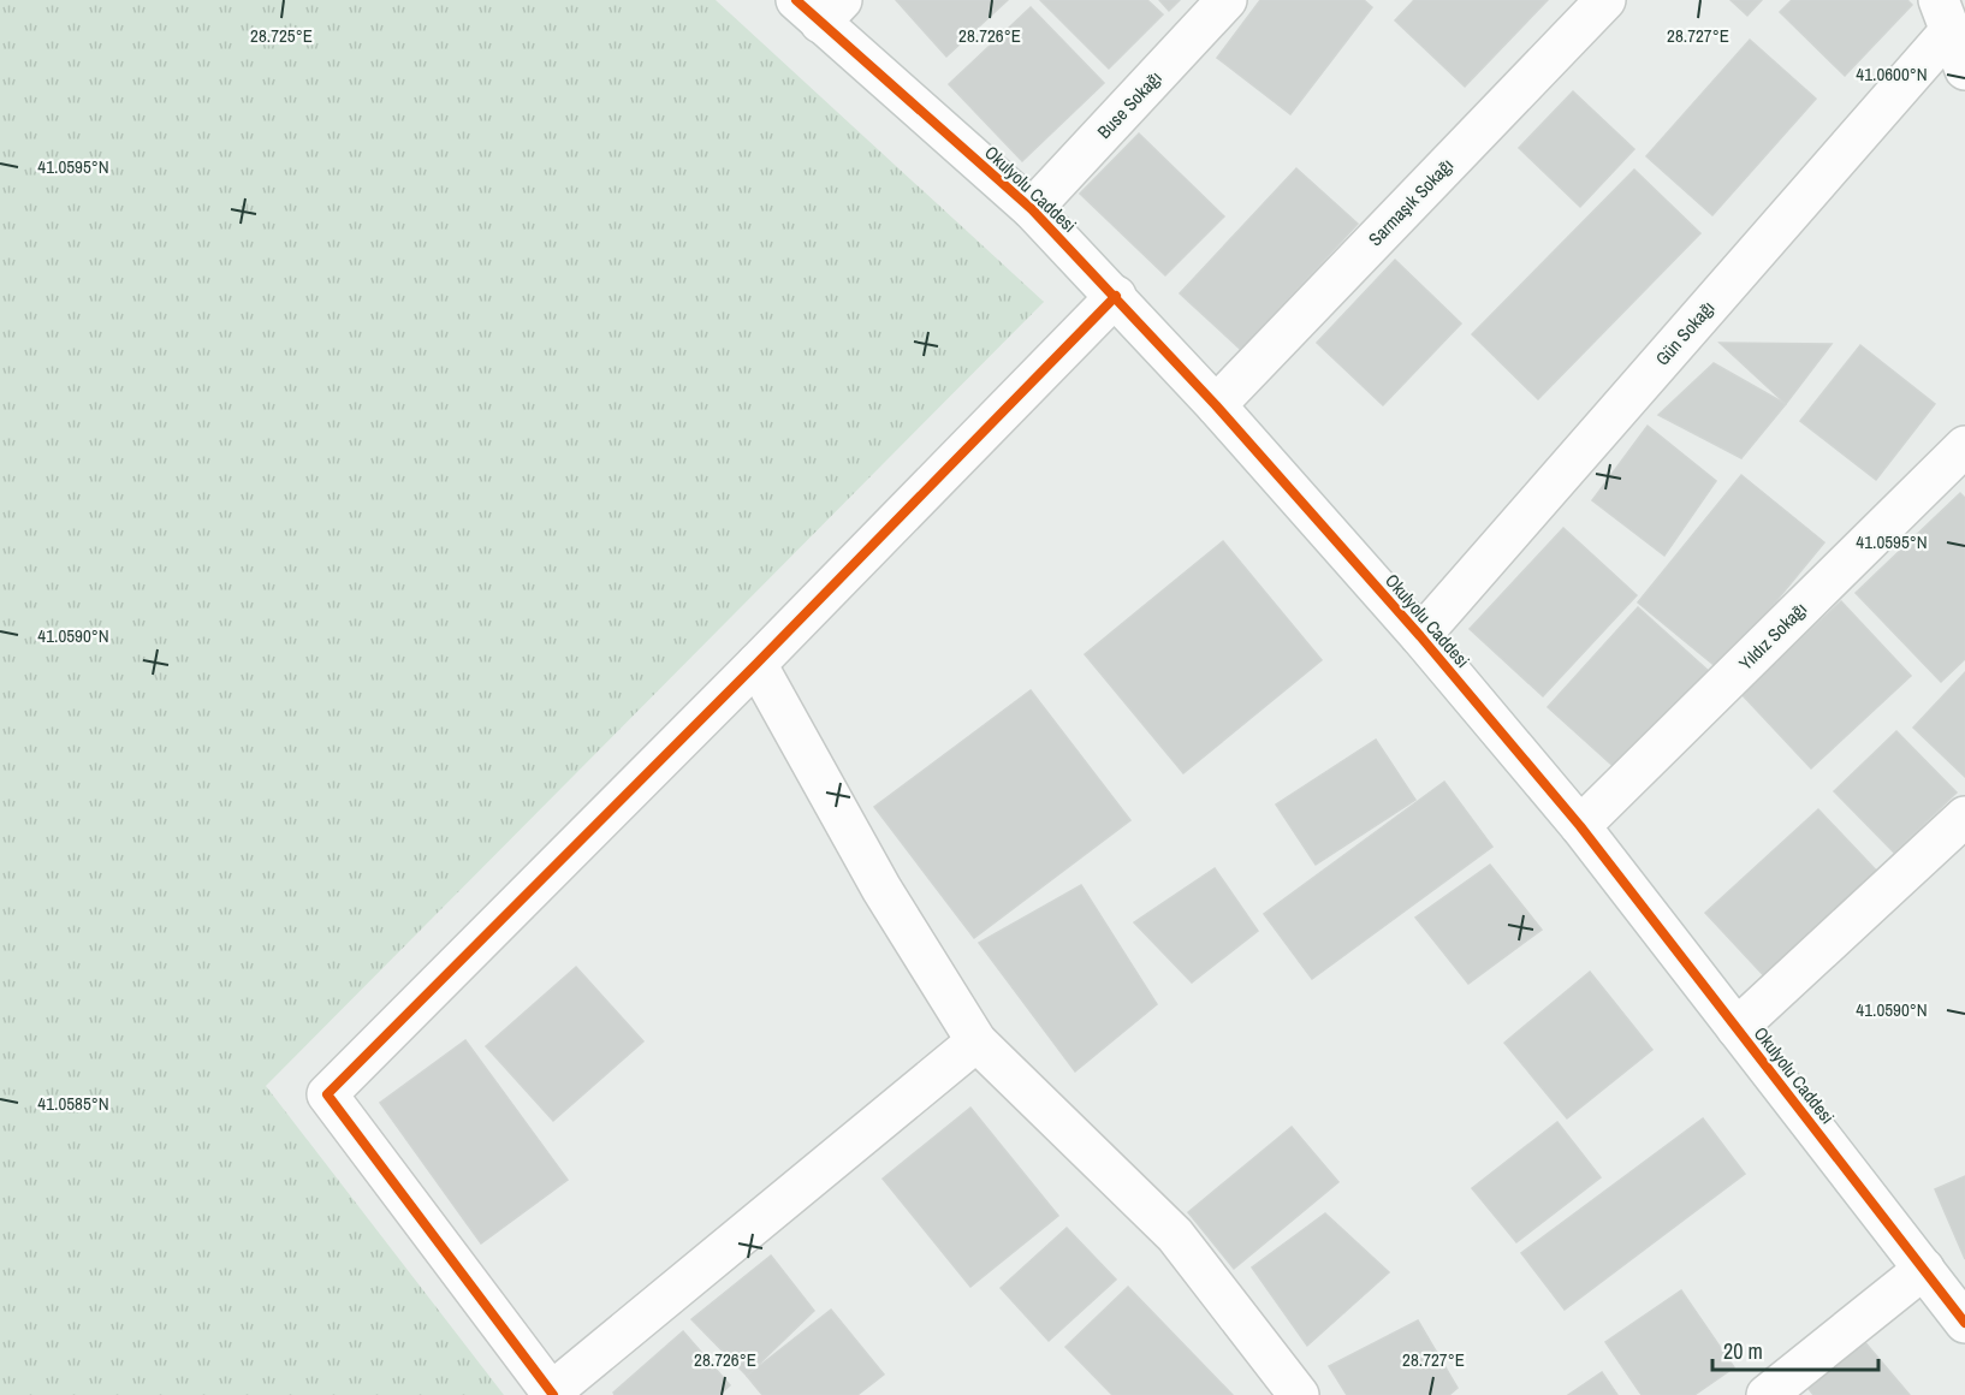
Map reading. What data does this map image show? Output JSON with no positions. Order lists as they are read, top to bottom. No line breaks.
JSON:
{"streets":{"street":["Buse Sokağı","Okulyolu Caddesi","Sarmaşık Sokağı","Gün Sokağı","Yıldız Sokağı"]},"crossings":[["Buse Sokağı","Okulyolu Caddesi"],["Okulyolu Caddesi","Sarmaşık Sokağı"],["Okulyolu Caddesi","Gün Sokağı"],["Okulyolu Caddesi","Yıldız Sokağı"]],"scale_bar":"20 m","coordinates":["28.725°E","28.726°E","28.727°E","41.0600°N","41.0595°N","41.0590°N","41.0585°N"]}
